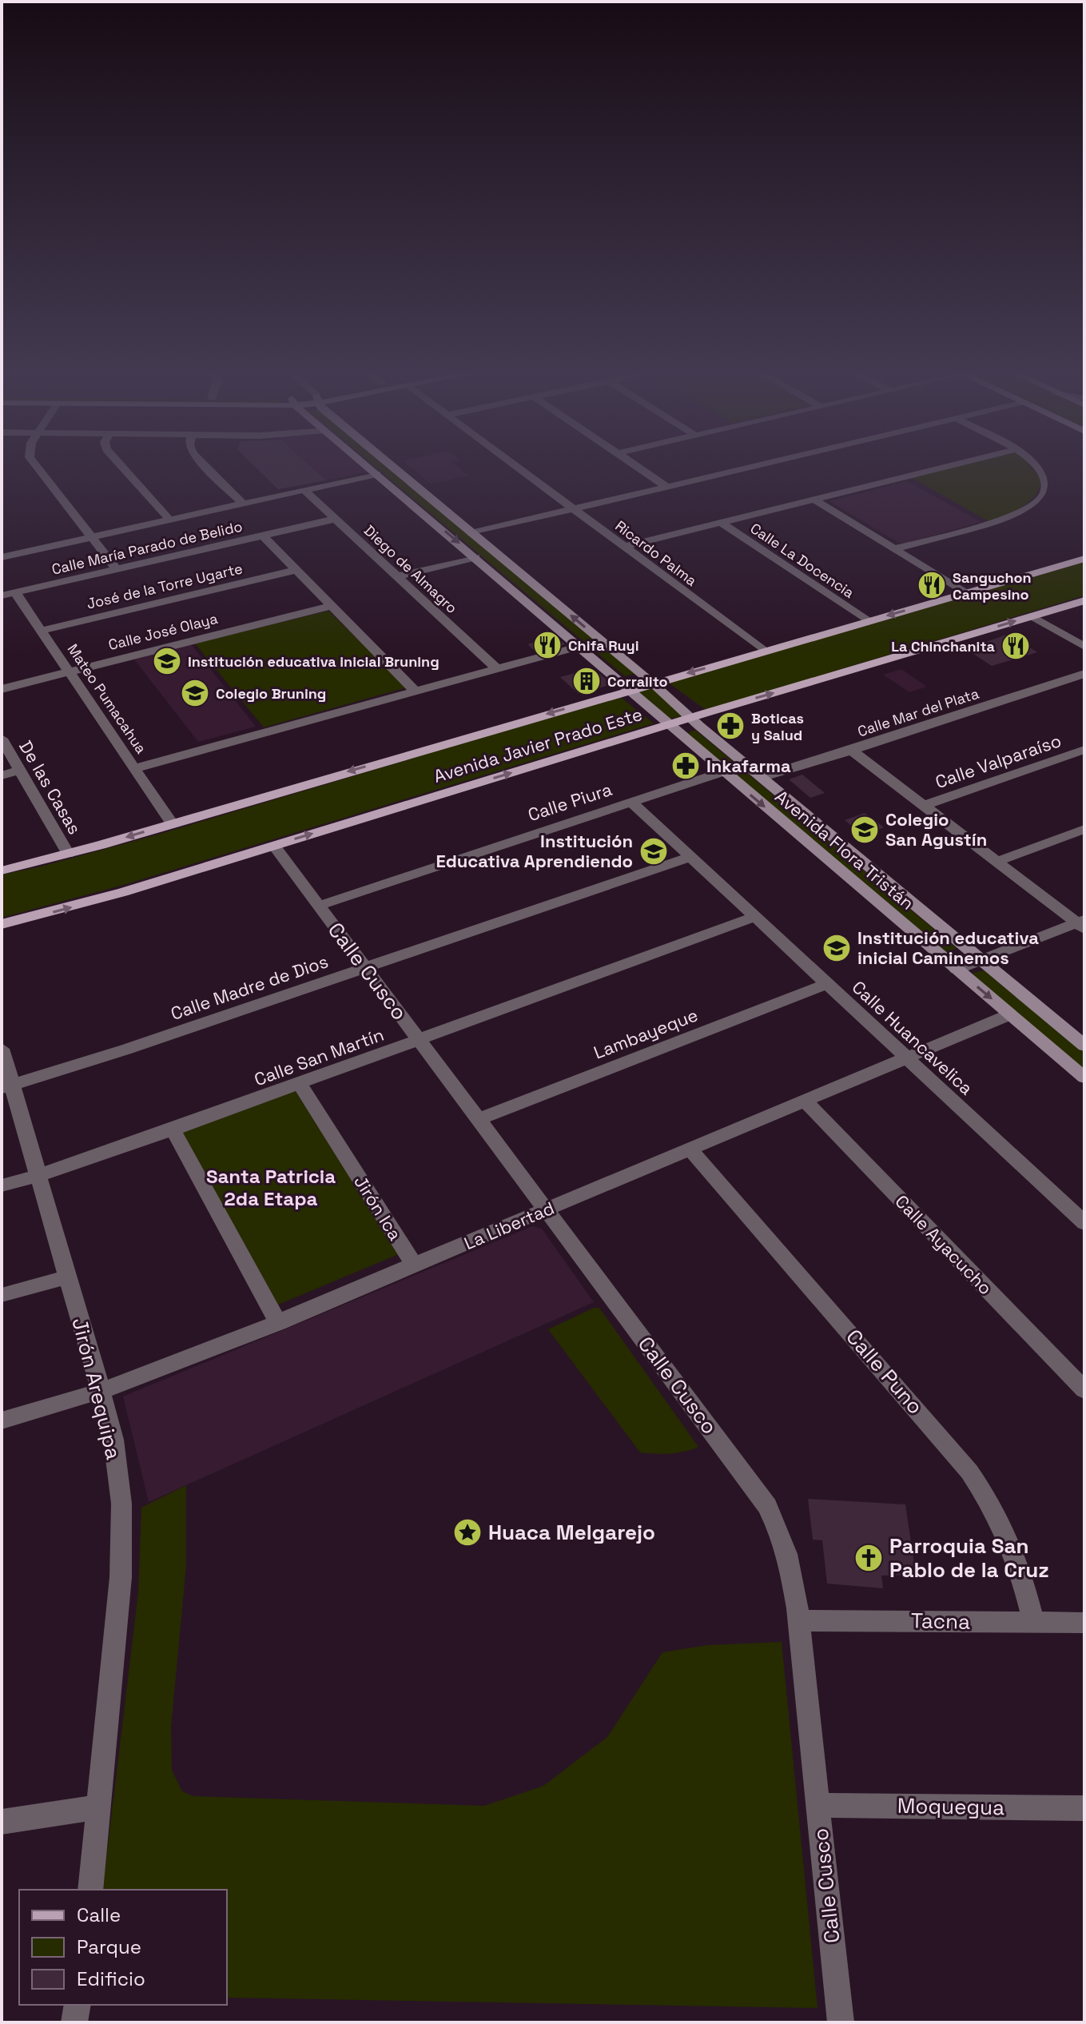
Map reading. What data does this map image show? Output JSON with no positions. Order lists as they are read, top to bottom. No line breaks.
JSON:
{"streets":{"main road":["Avenida Javier Prado Este"],"street":["Calle María Parado de Belido","Ricardo Palma","Calle La Docencia","Diego de Almagro","José de la Torre Ugarte","Calle José Olaya","Mateo Pumacahua","Calle Mar del Plata","Calle Valparaíso","De las Casas","Calle Piura","Avenida Flora Tristán","Calle Cusco","Calle Madre de Dios","Lambayeque","Calle Huancavelica","Calle San Martín","Jirón Ica","La Libertad","Calle Ayacucho","Calle Puno","Jirón Arequipa","Tacna","Moquegua"]},"crossings":[["Calle María Parado de Belido","Diego de Almagro"],["Calle María Parado de Belido","Mateo Pumacahua"],["Ricardo Palma","Avenida Javier Prado Este"],["Calle La Docencia","Avenida Javier Prado Este"],["José de la Torre Ugarte","Mateo Pumacahua"],["Calle José Olaya","Mateo Pumacahua"],["Mateo Pumacahua","Avenida Javier Prado Este"],["Calle Mar del Plata","Avenida Flora Tristán"],["Avenida Javier Prado Este","De las Casas"],["Avenida Javier Prado Este","Avenida Flora Tristán"],["Avenida Javier Prado Este","Calle Cusco"],["Calle Piura","Avenida Flora Tristán"],["Calle Piura","Calle Cusco"],["Calle Piura","Calle Huancavelica"],["Avenida Flora Tristán","La Libertad"],["Calle Cusco","Calle Madre de Dios"],["Calle Cusco","Lambayeque"],["Calle Cusco","Calle San Martín"],["Calle Cusco","La Libertad"],["Calle Cusco","Tacna"],["Calle Cusco","Moquegua"],["Calle Madre de Dios","Calle Huancavelica"],["Calle Madre de Dios","Jirón Arequipa"],["Lambayeque","Calle Huancavelica"],["Calle Huancavelica","Calle San Martín"],["Calle Huancavelica","La Libertad"],["Calle San Martín","Jirón Ica"],["Calle San Martín","Jirón Arequipa"],["Jirón Ica","La Libertad"],["La Libertad","Calle Ayacucho"],["La Libertad","Calle Puno"],["La Libertad","Jirón Arequipa"],["Calle Puno","Tacna"]],"districts":["Santa Patricia 2da Etapa"],"places":{"restaurant":["Sanguchon Campesino","Chifa Ruyi","La Chinchanita"],"school or university":["Institución educativa inicial Bruning","Colegio Bruning","Colegio San Agustín","Institución Educativa Aprendiendo","Institución educativa inicial Caminemos"],"building":["Corralito"],"pharmacy":["Boticas y Salud","Inkafarma"],"place":["Huaca Melgarejo"],"church":["Parroquia San Pablo de la Cruz"]},"legend":["Calle","Parque","Edificio"]}
